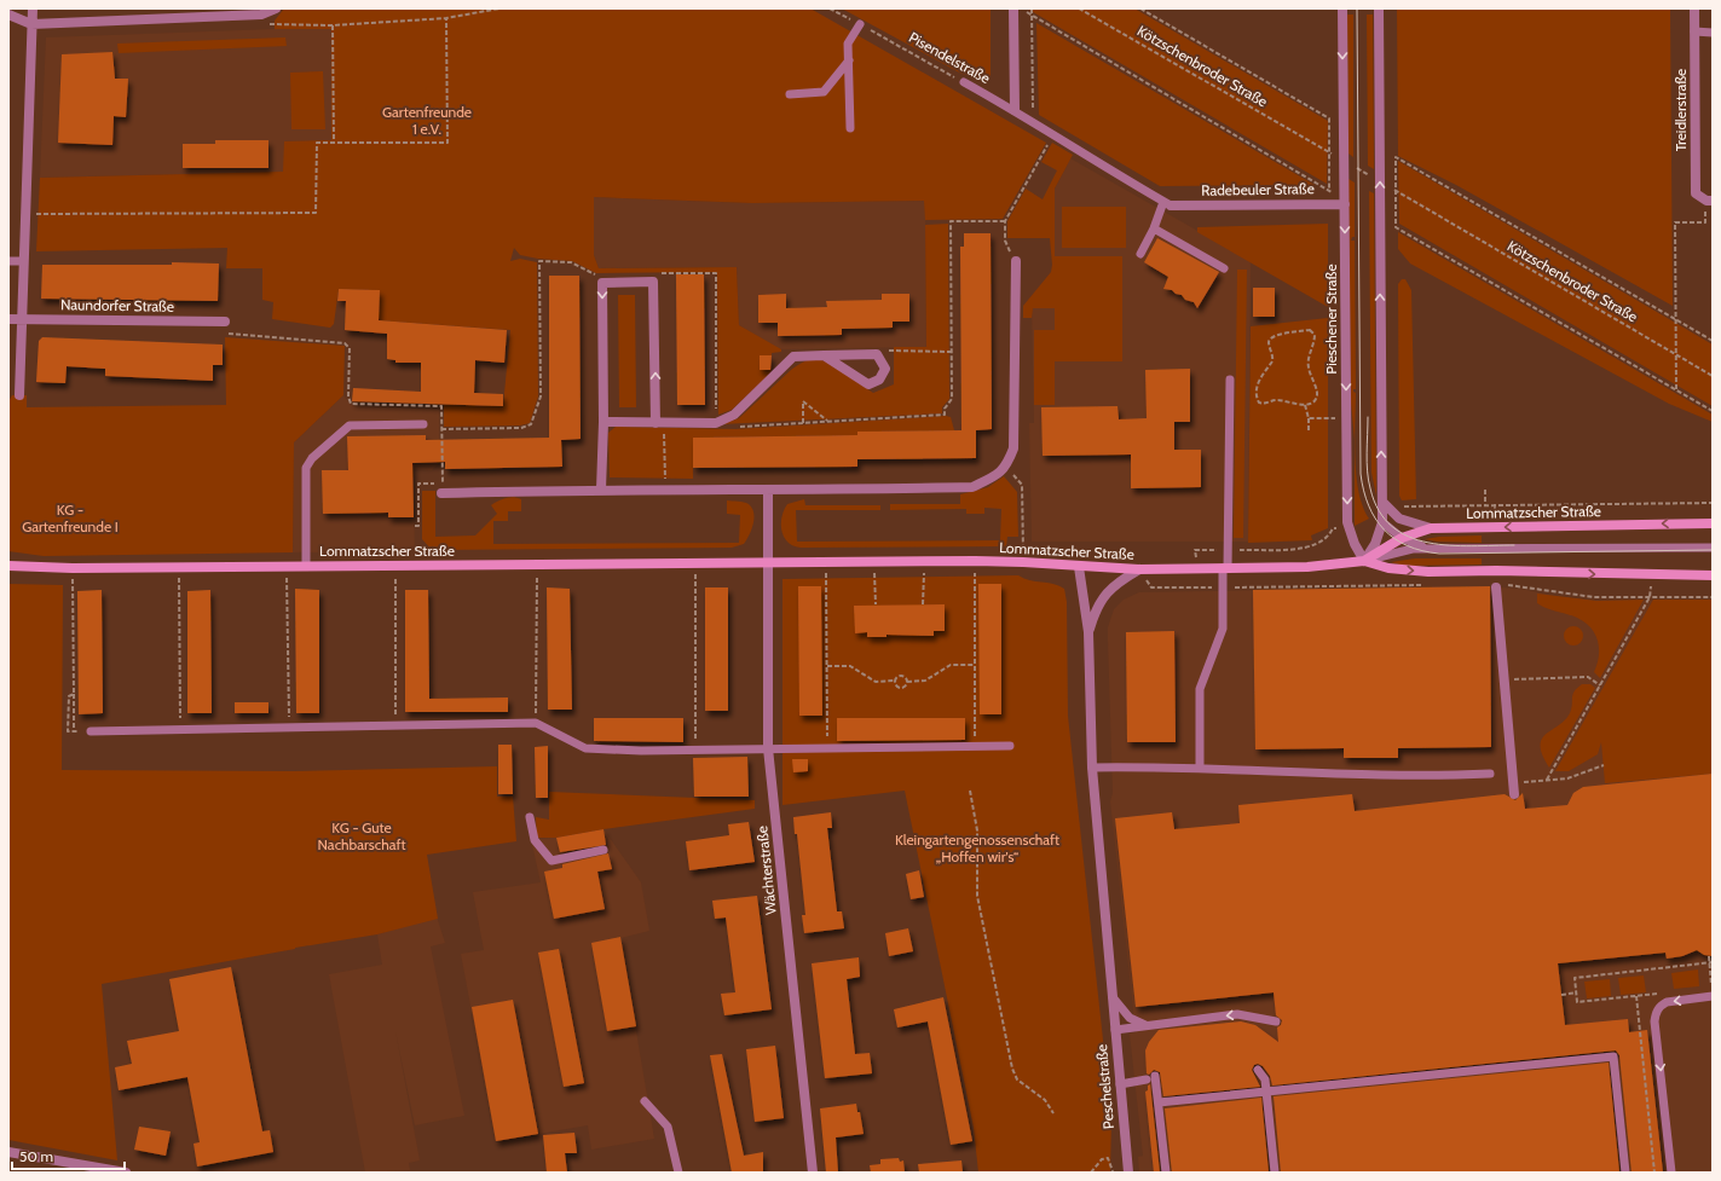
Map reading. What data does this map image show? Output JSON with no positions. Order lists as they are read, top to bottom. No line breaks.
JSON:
{"streets":{"main road":["Lommatzscher Straße"],"street":["Treidlerstraße","Radebeuler Straße","Naundorfer Straße","Pieschener Straße","Wächterstraße","Peschelstraße"],"lane":["Pisendelstraße"],"path":["Kötzschenbroder Straße"]},"crossings":[["Pisendelstraße","Radebeuler Straße"],["Radebeuler Straße","Pieschener Straße"],["Pieschener Straße","Lommatzscher Straße"],["Lommatzscher Straße","Wächterstraße"]],"parks":["Gartenfreunde 1 e.V.","KG - Gartenfreunde I","KG - Gute Nachbarschaft","Kleingartengenossenschaft „Hoffen wir's“"],"scale_bar":"50 m"}
